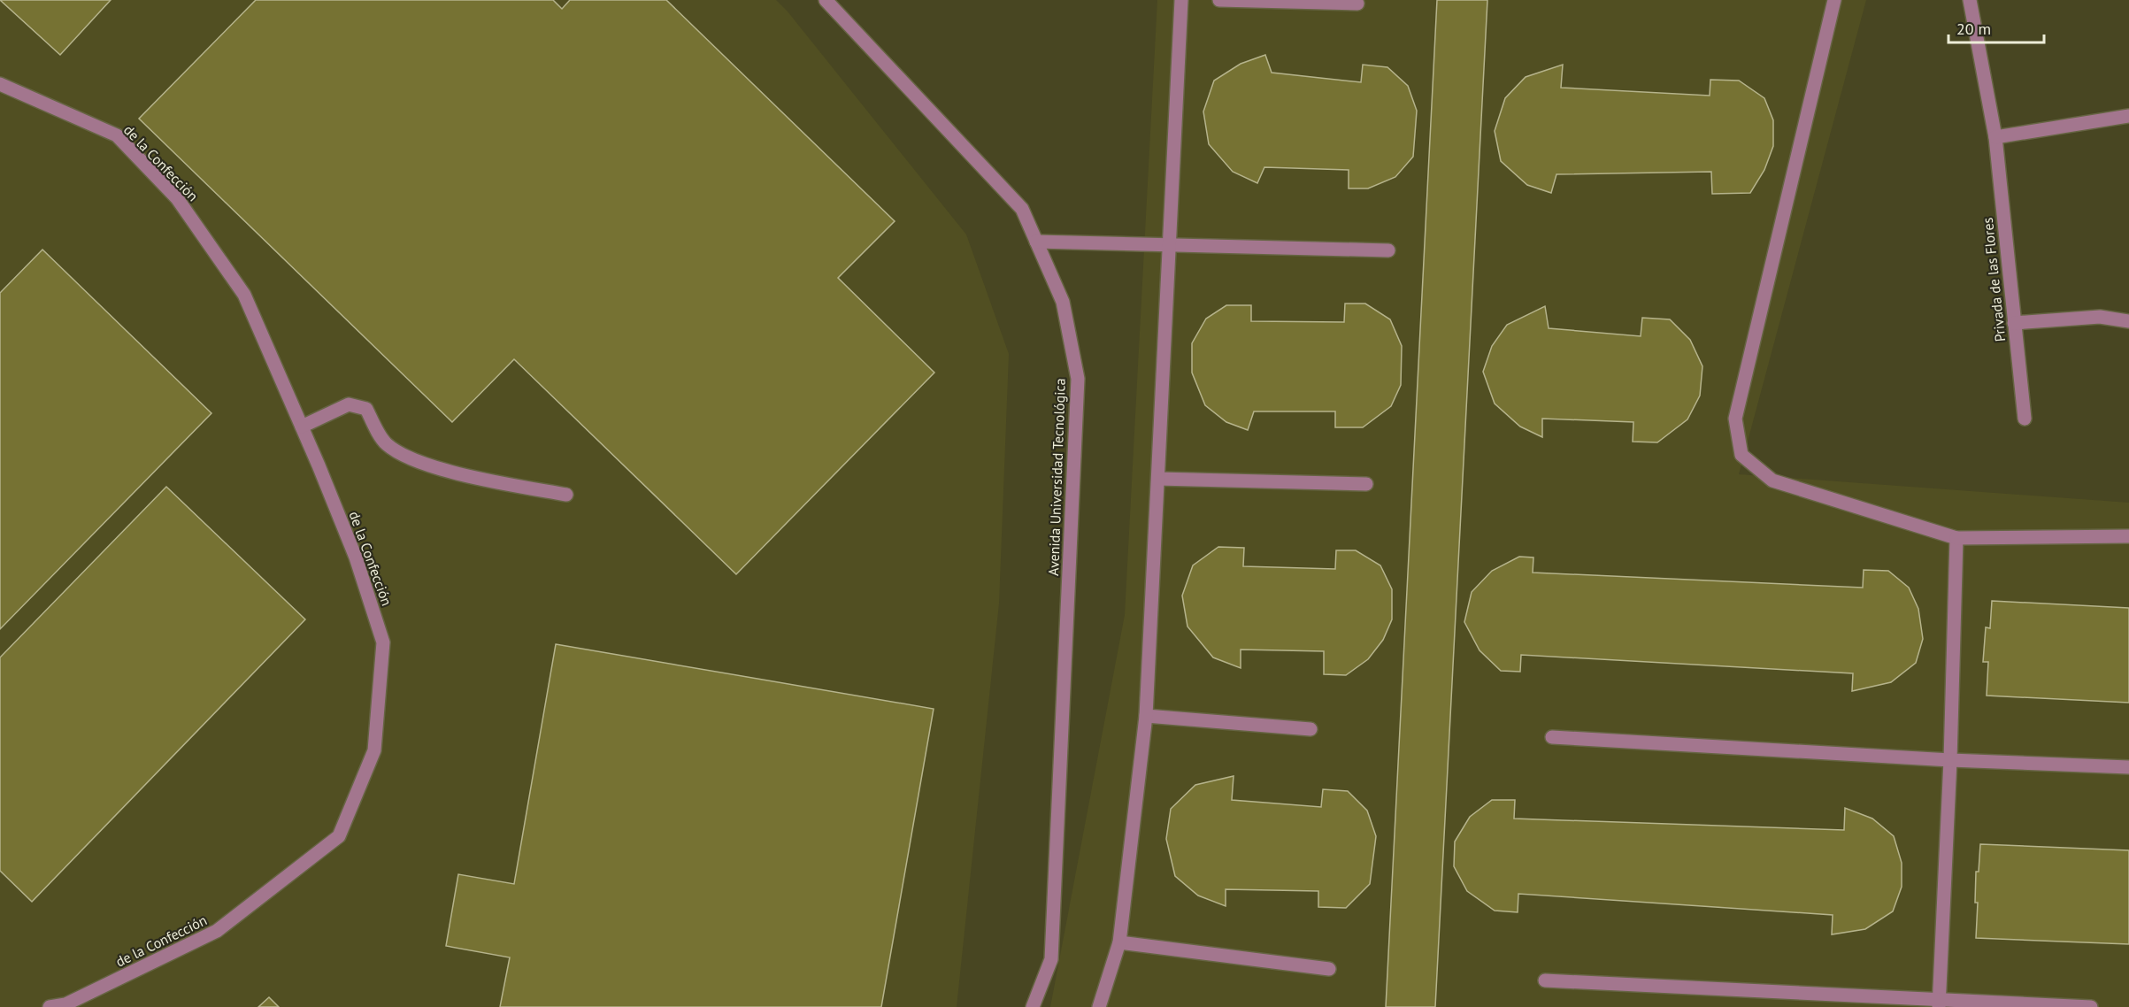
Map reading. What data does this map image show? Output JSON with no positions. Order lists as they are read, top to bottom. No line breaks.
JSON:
{"streets":{"street":["de la Confección","Privada de las Flores","Avenida Universidad Tecnológica"]},"scale_bar":"20 m"}
